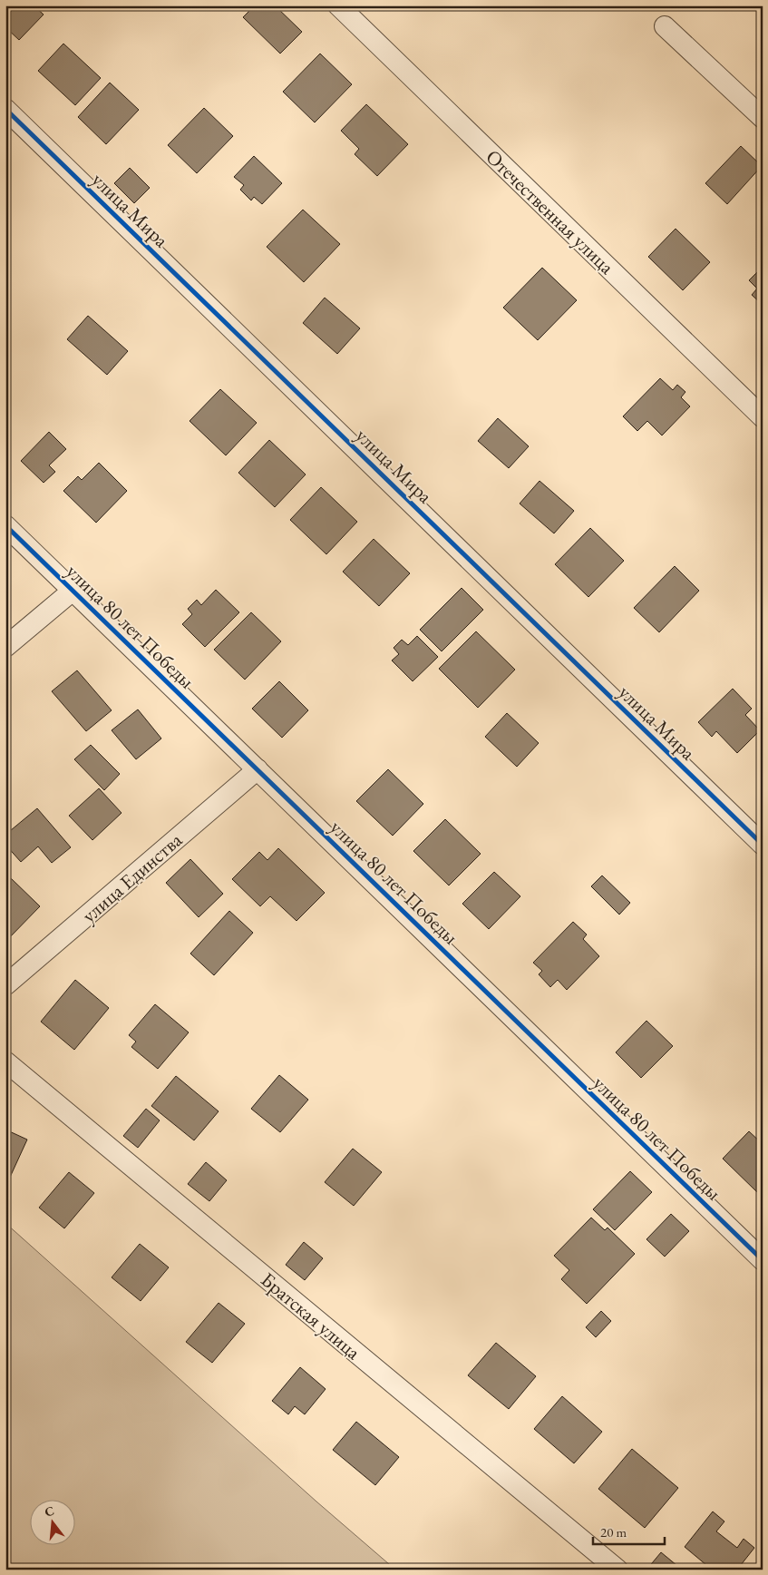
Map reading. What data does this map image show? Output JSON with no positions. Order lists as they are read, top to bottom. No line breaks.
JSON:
{"streets":{"street":["улица Мира","Отечественная улица","улица 80 лет Победы","улица Единства","Братская улица"]},"crossings":[["улица 80 лет Победы","улица Единства"]],"scale_bar":"20 m","north":"top"}
